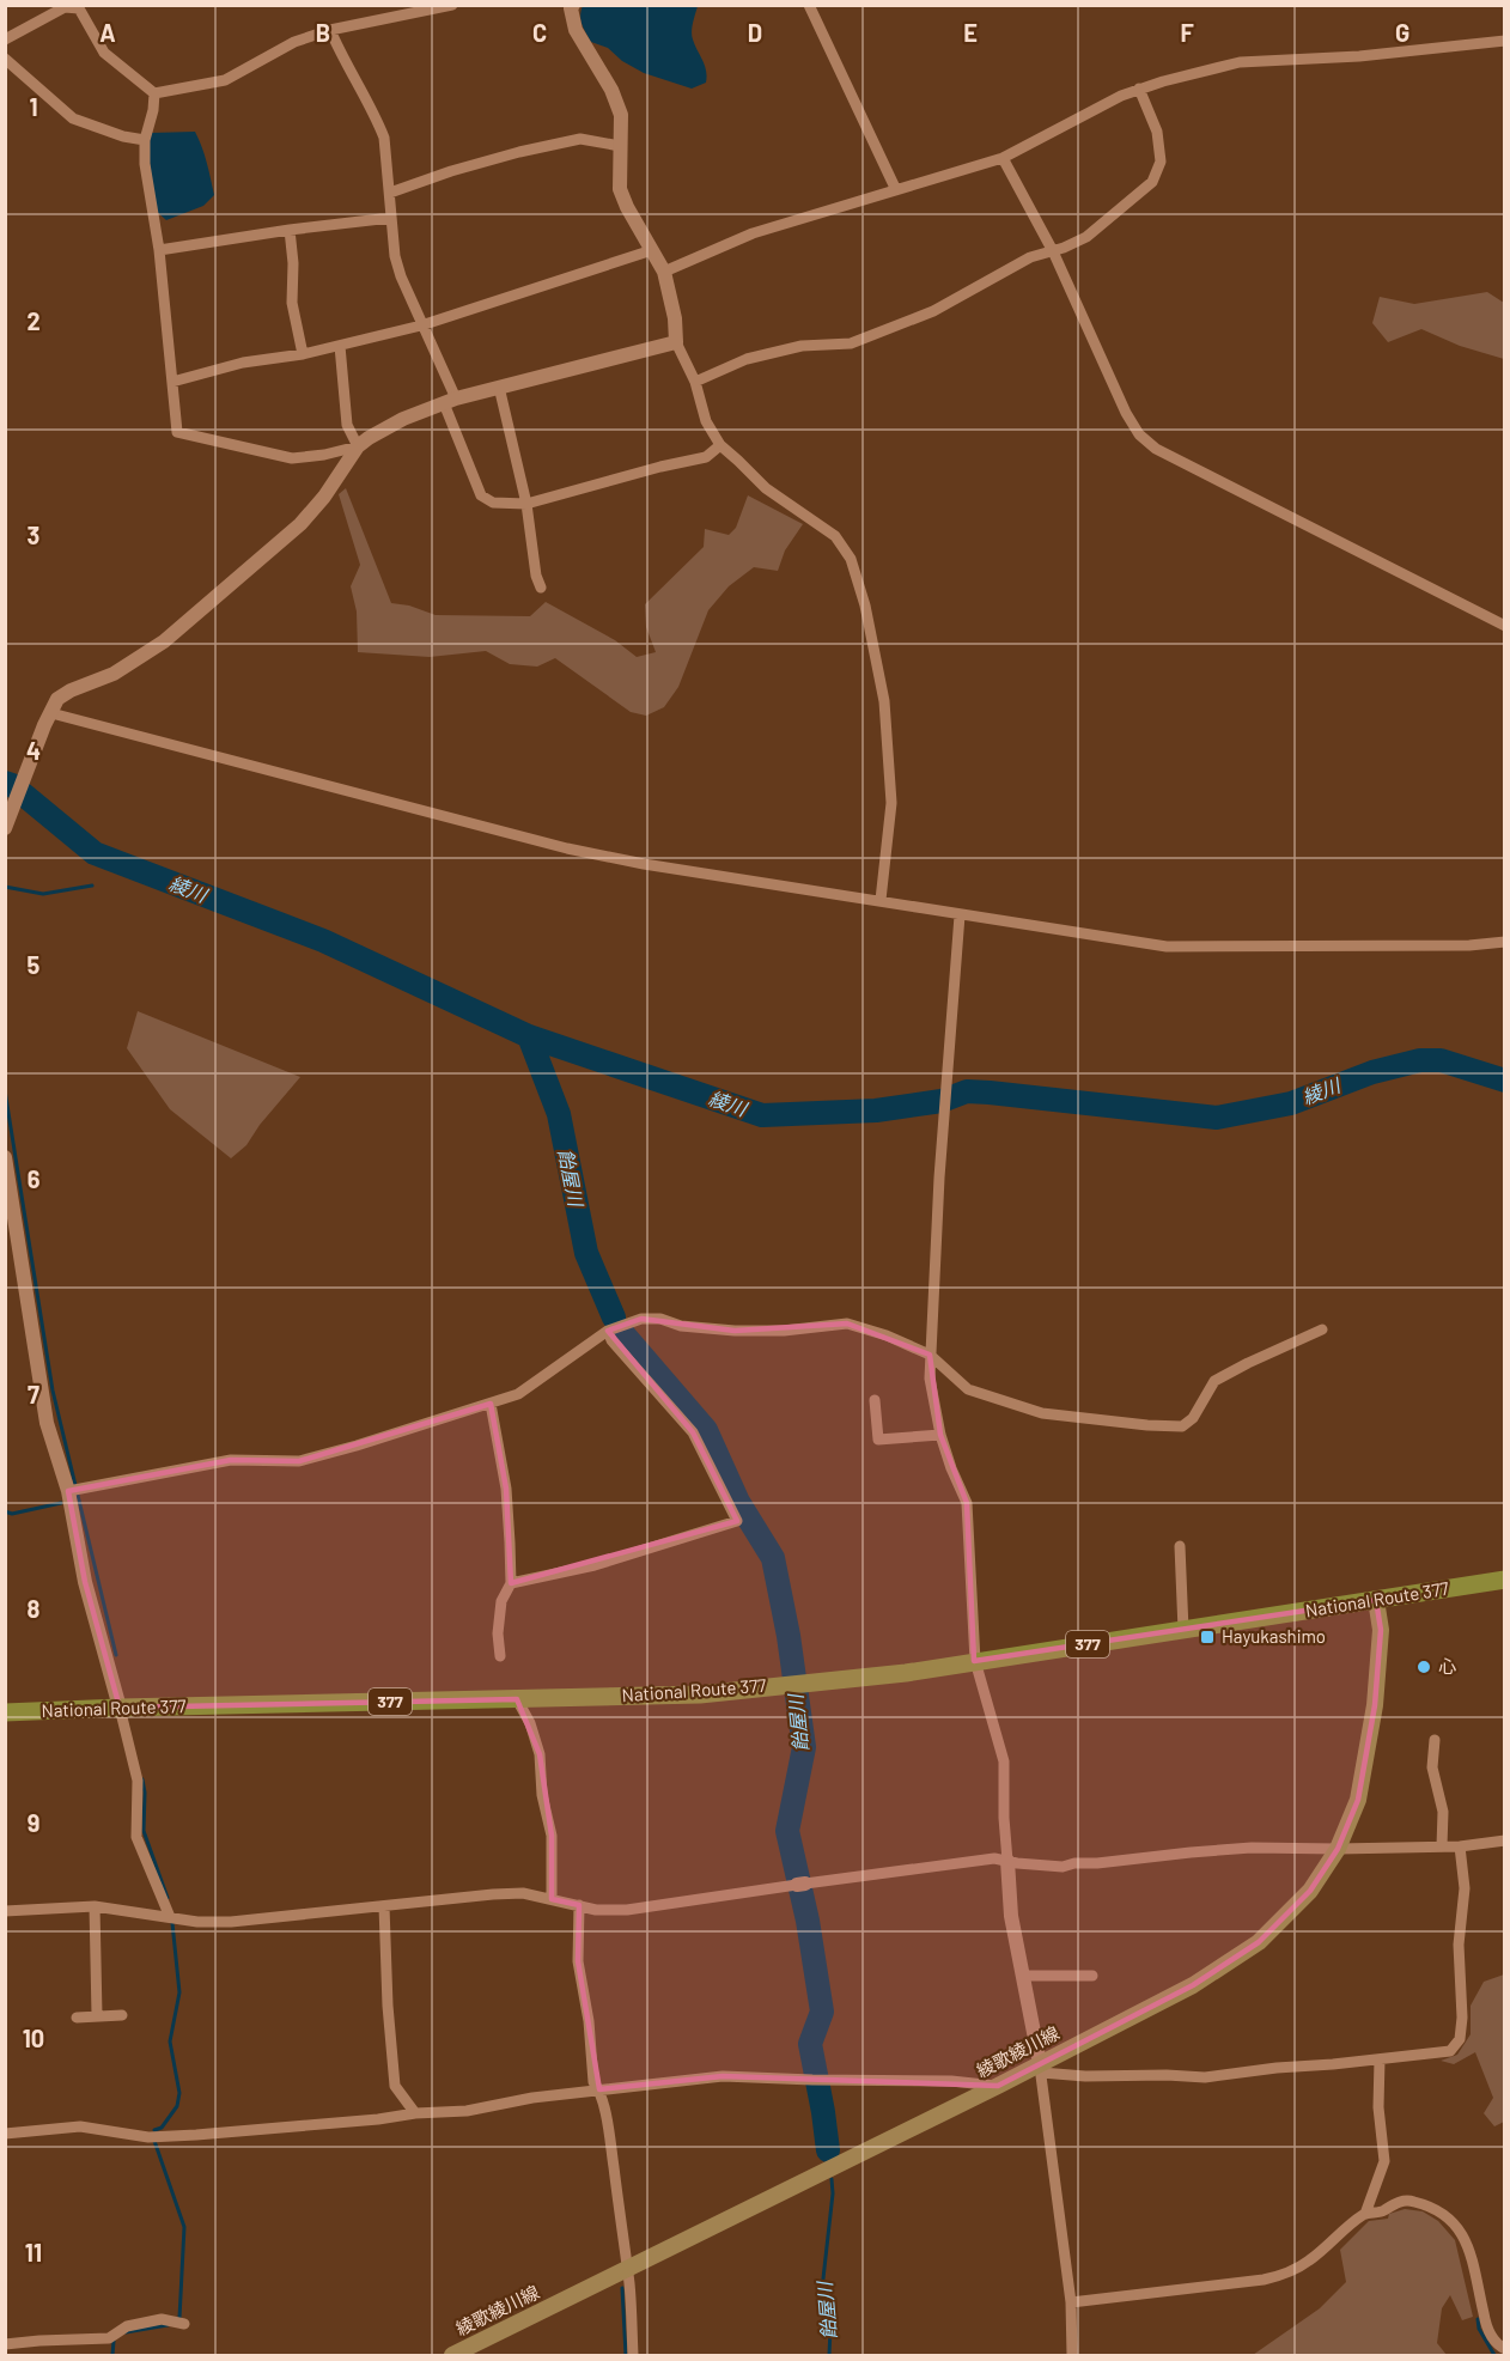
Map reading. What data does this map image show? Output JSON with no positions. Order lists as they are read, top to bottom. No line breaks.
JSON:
{"streets":{"highway":["National Route 377","377"],"main road":["綾歌綾川線"]},"crossings":[["National Route 377","綾歌綾川線"]],"water":["綾川","飴屋川"],"places":{"transit":["Hayukashimo"],"other":["心"]},"grid":{"columns":["A","B","C","D","E","F","G"],"rows":["1","2","3","4","5","6","7","8","9","10","11"]}}
